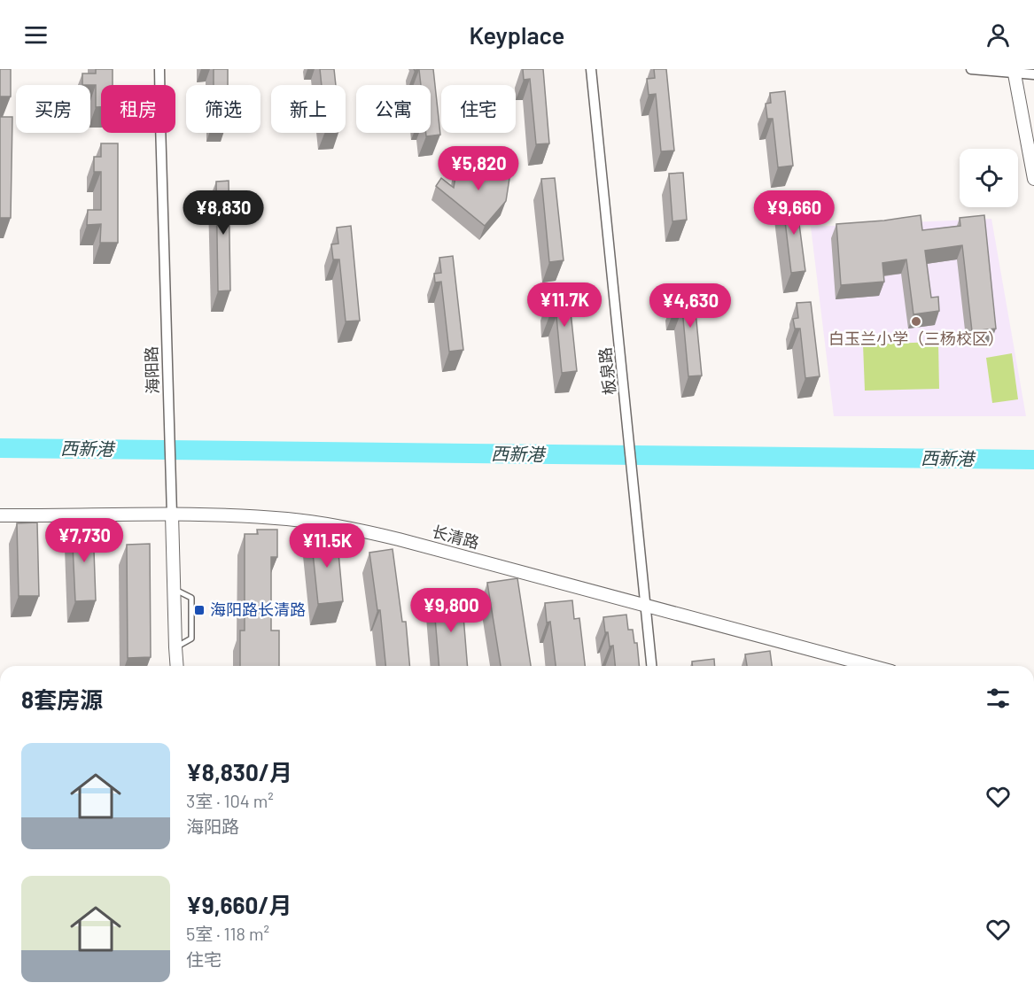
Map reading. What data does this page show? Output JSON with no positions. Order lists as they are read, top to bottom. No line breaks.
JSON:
{"streets":{"main road":["海阳路","长清路"],"street":["板泉路"]},"crossings":[["海阳路","长清路"],["板泉路","长清路"]],"water":["西新港"],"places":{"other":["白玉兰小学（三杨校区）"],"transit":["海阳路长清路"]},"page":{"header":"Keyplace","chip":["买房","租房","筛选","新上","公寓","住宅"],"price":["¥5,820","¥8,830","¥9,660","¥11.7K","¥4,630","¥7,730","¥11.5K","¥9,800"],"heading":"8套房源","list":[{"name":"¥8,830/月","note":"3室 · 104 m² · 海阳路"},{"name":"¥9,660/月","note":"5室 · 118 m² · 住宅"}]}}
